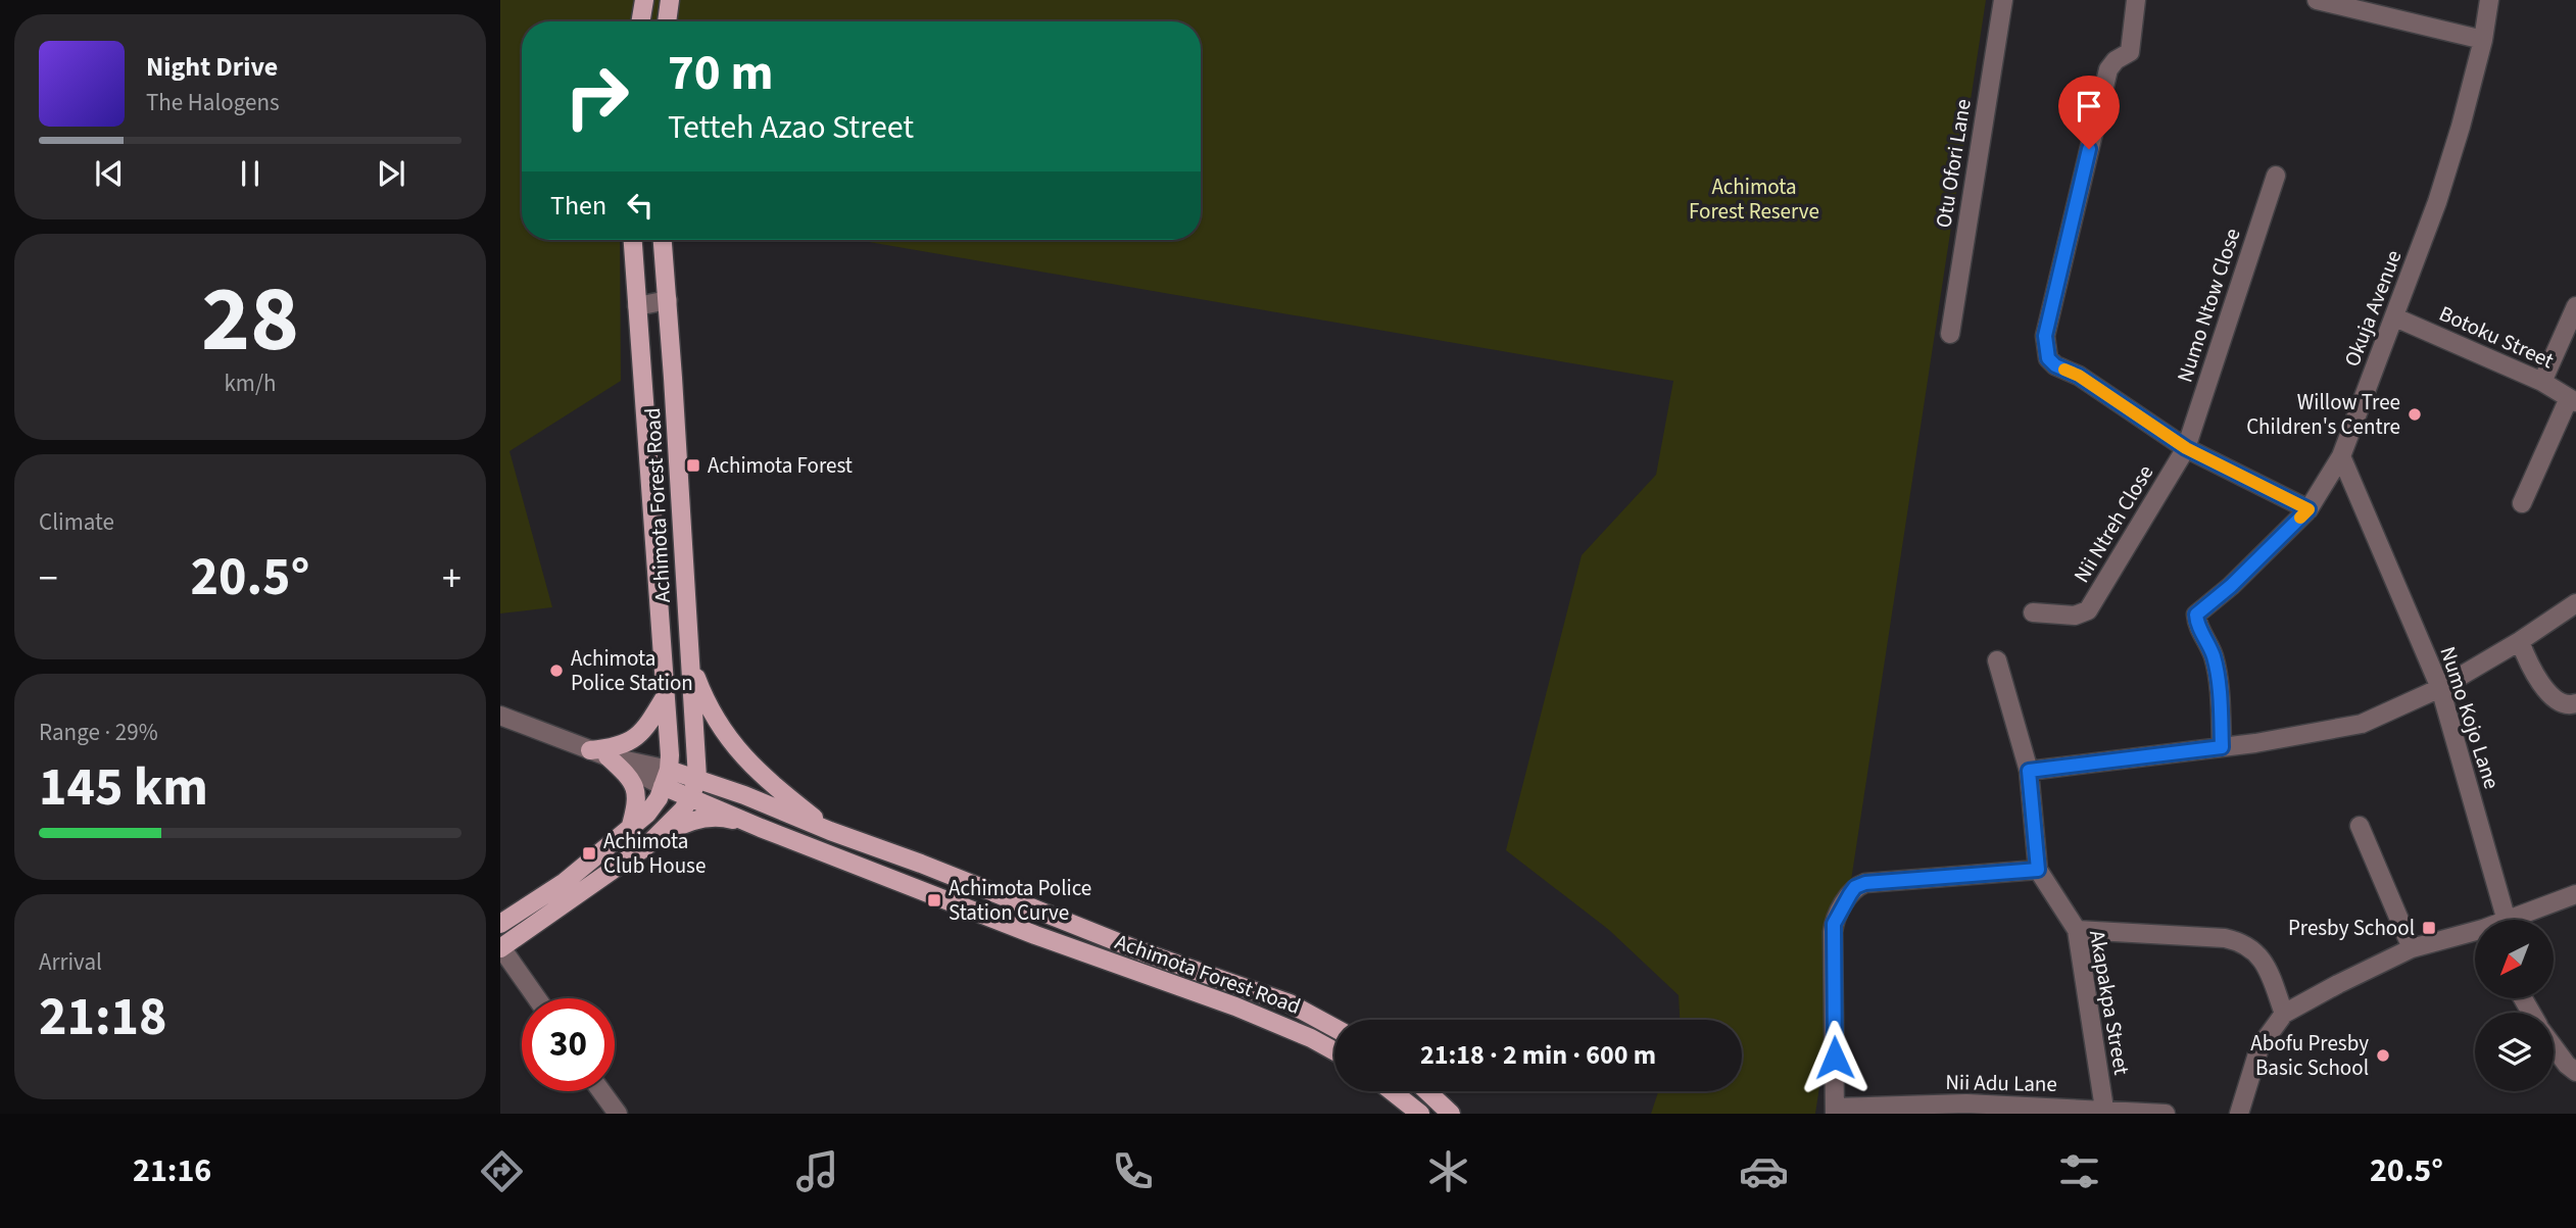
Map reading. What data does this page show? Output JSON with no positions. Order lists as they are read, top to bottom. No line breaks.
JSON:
{"streets":{"main road":["Achimota Forest Road"],"street":["Otu Ofori Lane","Numo Ntow Close","Okuja Avenue","Botoku Street","Nii Ntreh Close","Numo Kojo Lane","Akapakpa Street","Nii Adu Lane"]},"crossings":[["Numo Ntow Close","Nii Ntreh Close"],["Okuja Avenue","Botoku Street"],["Okuja Avenue","Numo Kojo Lane"],["Akapakpa Street","Nii Adu Lane"]],"parks":["Achimota Forest Reserve"],"places":{"other":["Willow Tree Children's Centre","Achimota Police Station","Abofu Presby Basic School"],"transit":["Achimota Forest","Achimota Club House","Achimota Police Station Curve","Presby School"]},"north":"bottom left","page":{"turn":["70 m","Tetteh Azao Street"],"song":["Night Drive","The Halogens"],"then":"Then","tile":[["28","km/h"],"Climate",["Range · 29%","145 km"],["Arrival","21:18"]],"heat":["−","20.5°","+"],"limit":"30","trip":"21:18 · 2 min · 600 m","tabs":["21:16","20.5°"]}}
